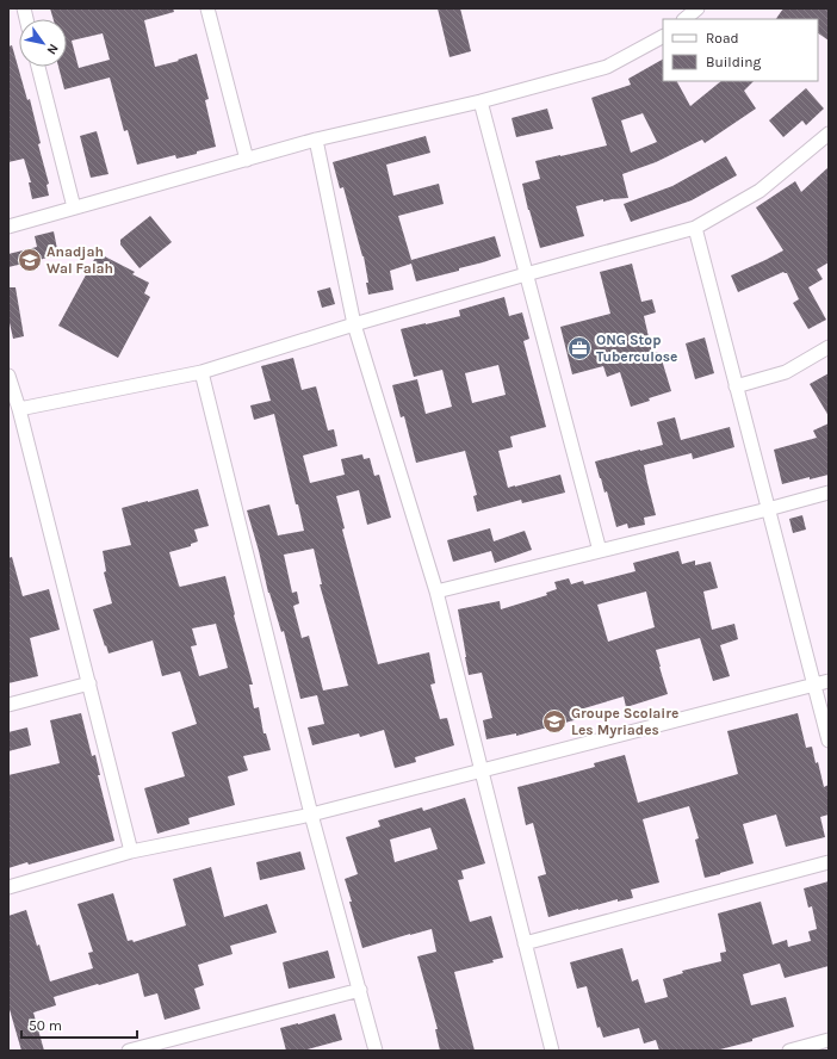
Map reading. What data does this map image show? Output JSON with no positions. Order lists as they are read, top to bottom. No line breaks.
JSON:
{"places":{"school or university":["Anadjah Wal Falah","Groupe Scolaire Les Myriades"],"office":["ONG Stop Tuberculose"]},"legend":["Road","Building"],"scale_bar":"50 m","north":"bottom right"}
